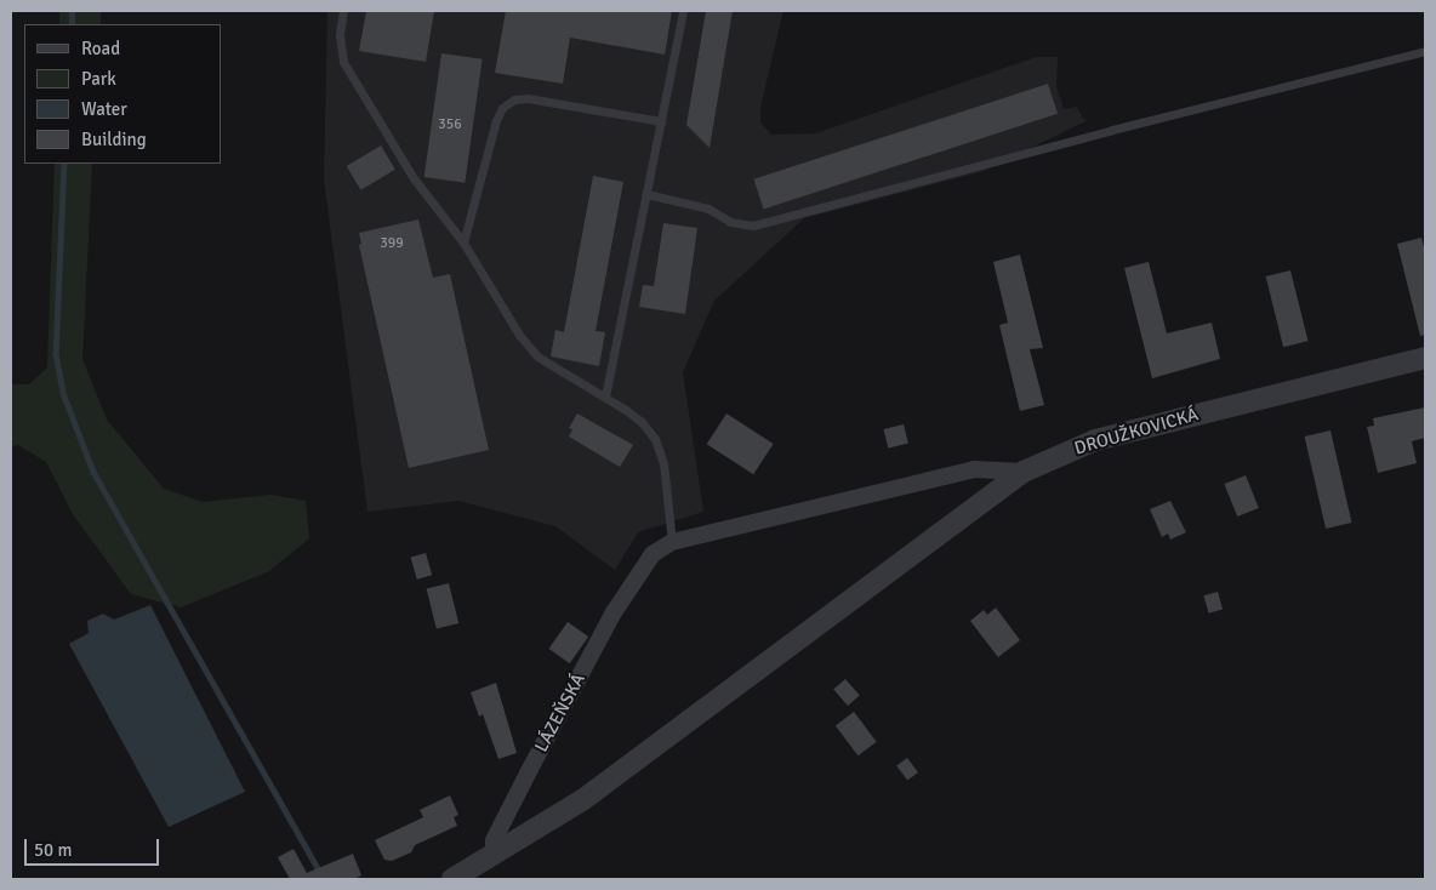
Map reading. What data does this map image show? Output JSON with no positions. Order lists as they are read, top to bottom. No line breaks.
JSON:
{"streets":{"street":["DROUŽKOVICKÁ","LÁZEŇSKÁ"]},"crossings":[["DROUŽKOVICKÁ","LÁZEŇSKÁ"]],"house_numbers":["356","399"],"legend":["Road","Park","Water","Building"],"scale_bar":"50 m"}
